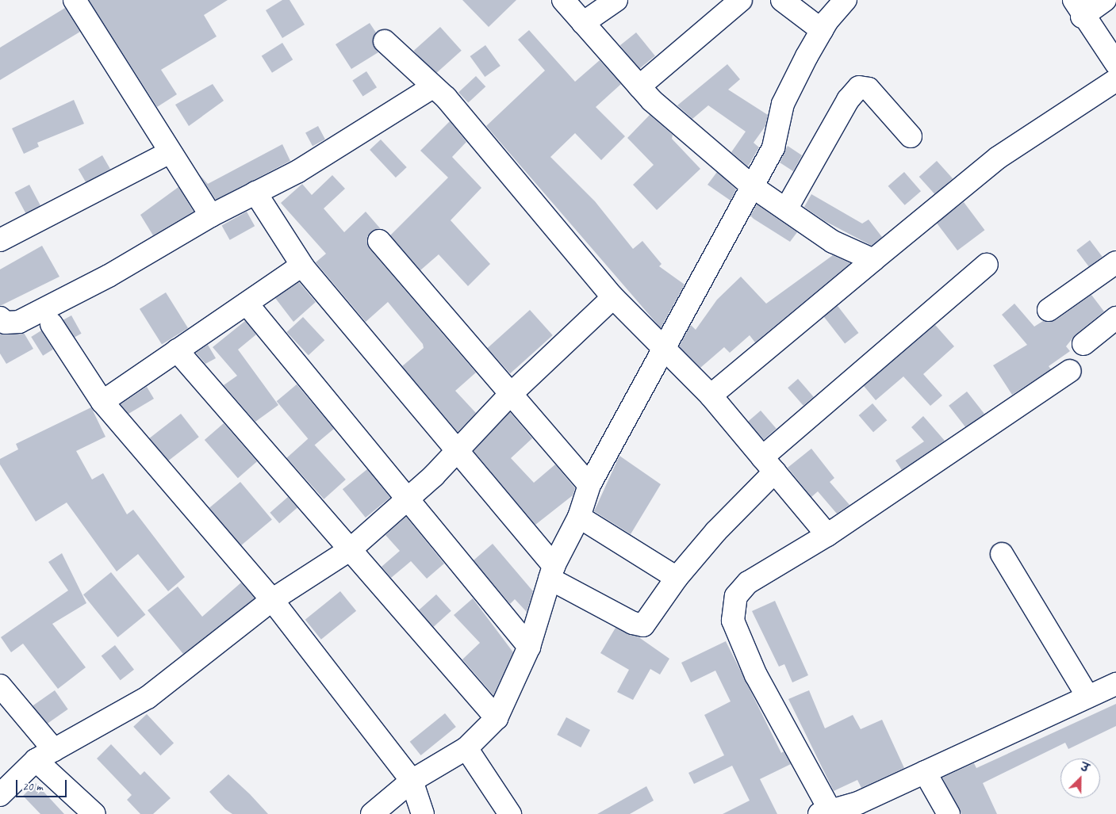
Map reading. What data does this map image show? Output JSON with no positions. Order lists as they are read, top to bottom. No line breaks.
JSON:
{"scale_bar":"20 m","north":"top right"}
